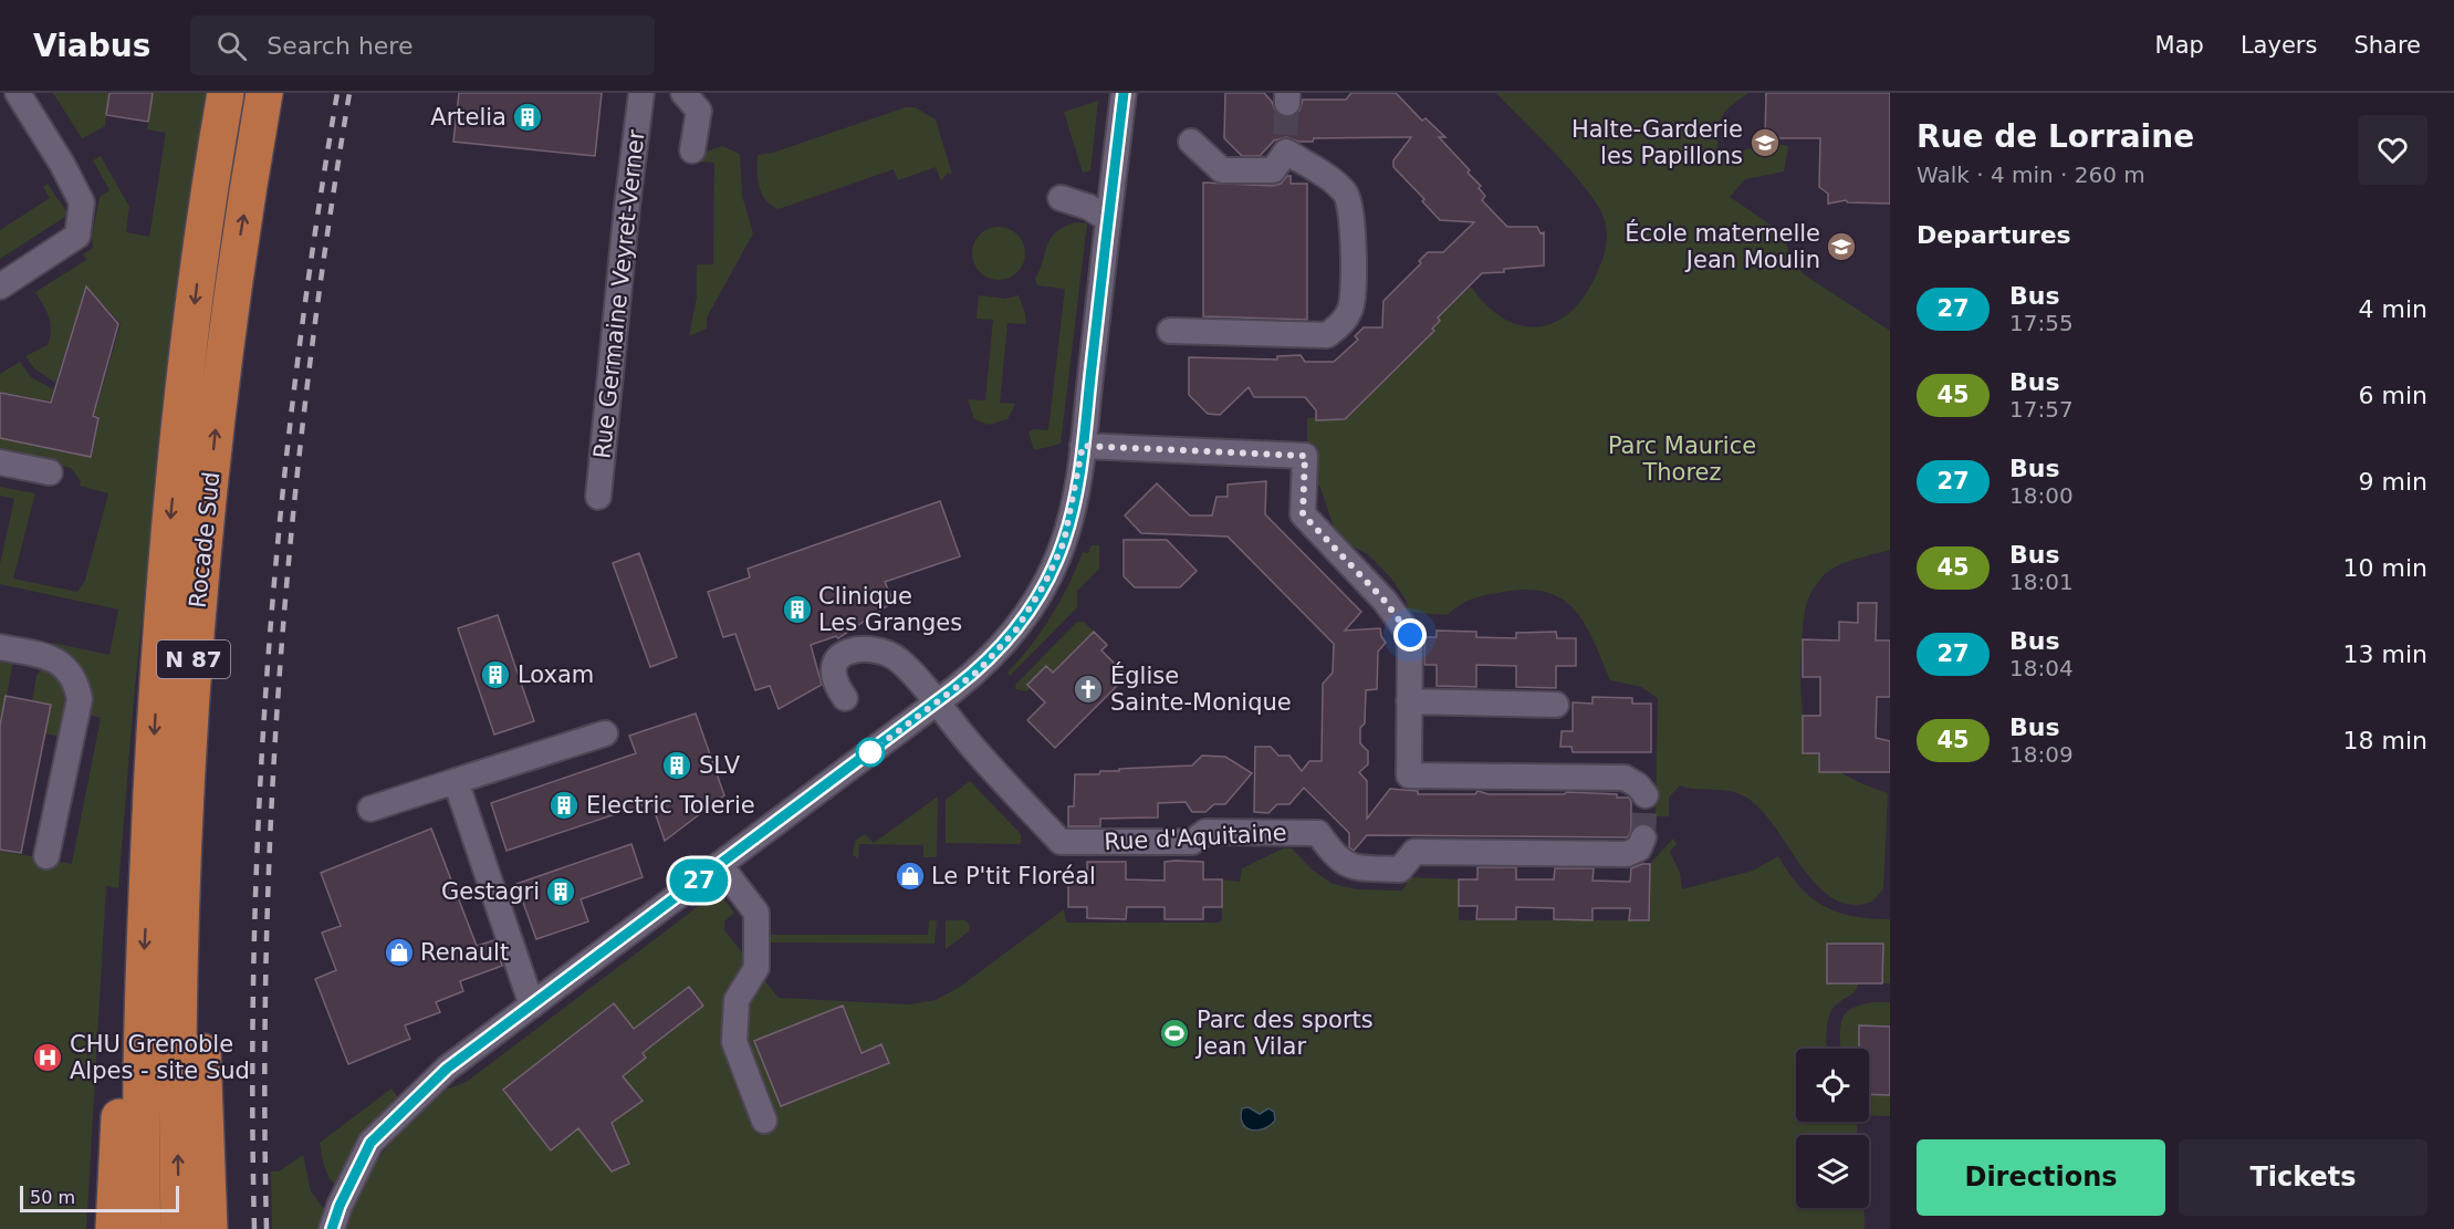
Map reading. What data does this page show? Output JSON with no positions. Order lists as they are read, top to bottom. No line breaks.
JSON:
{"streets":{"highway":["Rocade Sud","N 87"],"street":["Rue Germaine Veyret-Verner","Rue d'Aquitaine"]},"parks":["Parc Maurice Thorez"],"places":{"building":["Artelia","Clinique Les Granges","Loxam","SLV","Electric Tolerie","Gestagri"],"school or university":["Halte-Garderie les Papillons","École maternelle Jean Moulin"],"church":["Église Sainte-Monique"],"shop":["Le P'tit Floréal","Renault"],"sports":["Parc des sports Jean Vilar"],"hospital":["CHU Grenoble Alpes - site Sud"]},"lines":["bus line 27"],"scale_bar":"50 m","page":{"header":"Viabus","search":"Search here","nav":["Map","Layers","Share"],"on_map":"27","heading":[["Rue de Lorraine","Walk · 4 min · 260 m"],"Departures"],"list":[{"mark":"27","name":"Bus","note":"17:55","value":"4 min"},{"mark":"45","name":"Bus","note":"17:57","value":"6 min"},{"mark":"27","name":"Bus","note":"18:00","value":"9 min"},{"mark":"45","name":"Bus","note":"18:01","value":"10 min"},{"mark":"27","name":"Bus","note":"18:04","value":"13 min"},{"mark":"45","name":"Bus","note":"18:09","value":"18 min"}],"buttons":["Directions","Tickets"],"scale":"50 m"}}
